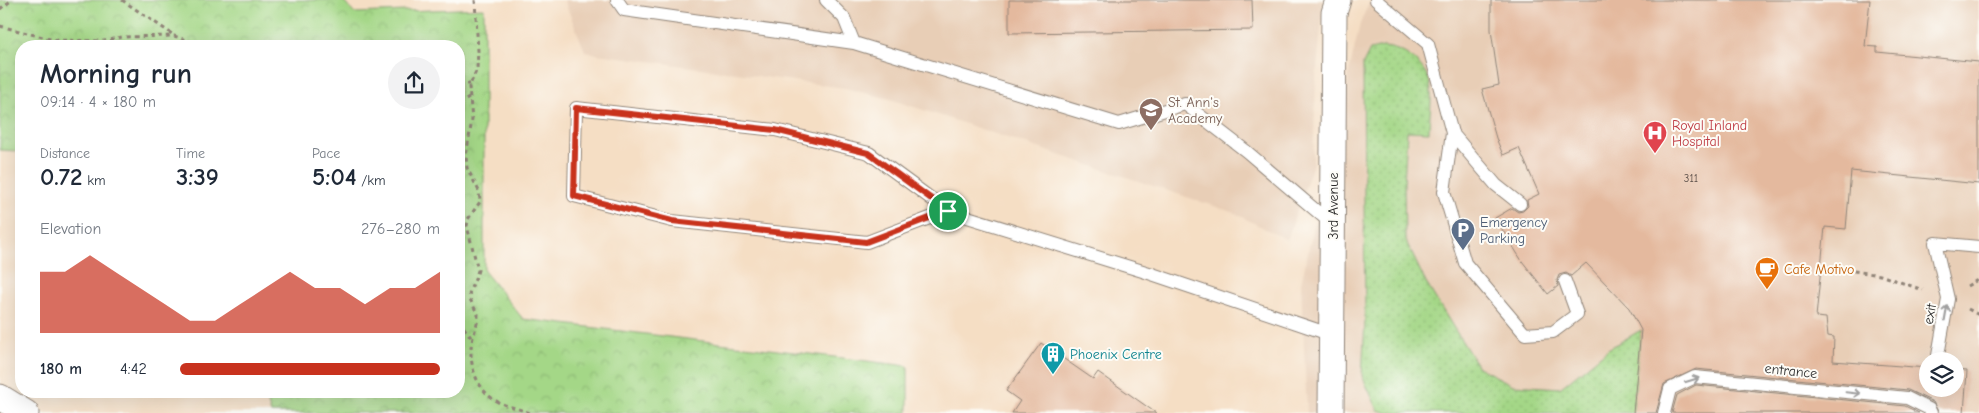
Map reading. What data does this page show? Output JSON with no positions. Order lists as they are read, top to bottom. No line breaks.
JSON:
{"streets":{"street":["3rd Avenue"],"lane":["exit","entrance"]},"one_way":["exit","entrance"],"places":{"school or university":["St. Ann's Academy"],"hospital":["Royal Inland Hospital"],"parking":["Emergency Parking"],"cafe":["Cafe Motivo"],"building":["Phoenix Centre"]},"house_numbers":["311"],"page":{"heading":["Morning run","09:14 · 4 × 180 m"],"stats":[["Distance","0.72 km"],["Time","3:39"],["Pace","5:04 /km"]],"chart":["Elevation","276–280 m"],"list":[{"name":"180 m","note":"4:42"}]}}
